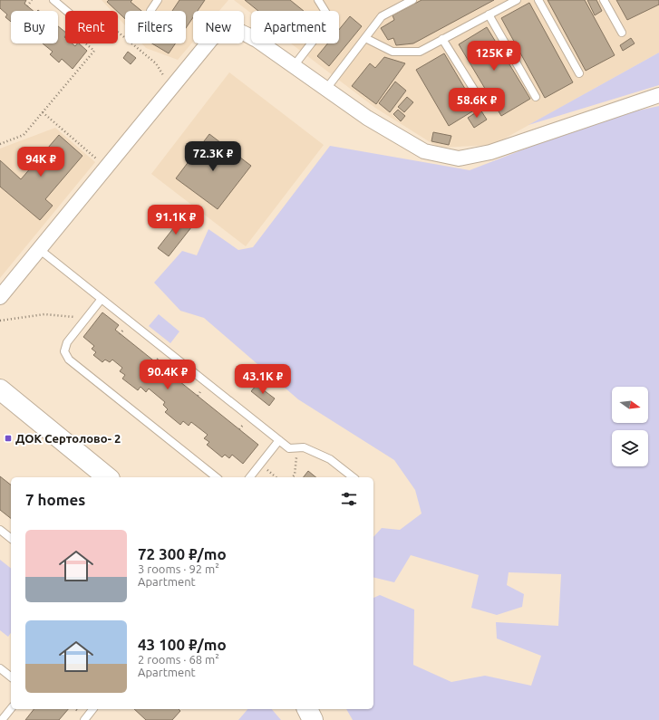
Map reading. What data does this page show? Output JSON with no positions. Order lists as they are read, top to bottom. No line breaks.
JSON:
{"places":{"transit":["ДОК Сертолово- 2"]},"north":"right","page":{"chip":["Buy","Rent","Filters","New","Apartment"],"price":["125K ₽","58.6K ₽","72.3K ₽","94K ₽","91.1K ₽","90.4K ₽","43.1K ₽"],"heading":"7 homes","list":[{"name":"72 300 ₽/mo","note":"3 rooms · 92 m² · Apartment"},{"name":"43 100 ₽/mo","note":"2 rooms · 68 m² · Apartment"}]}}
